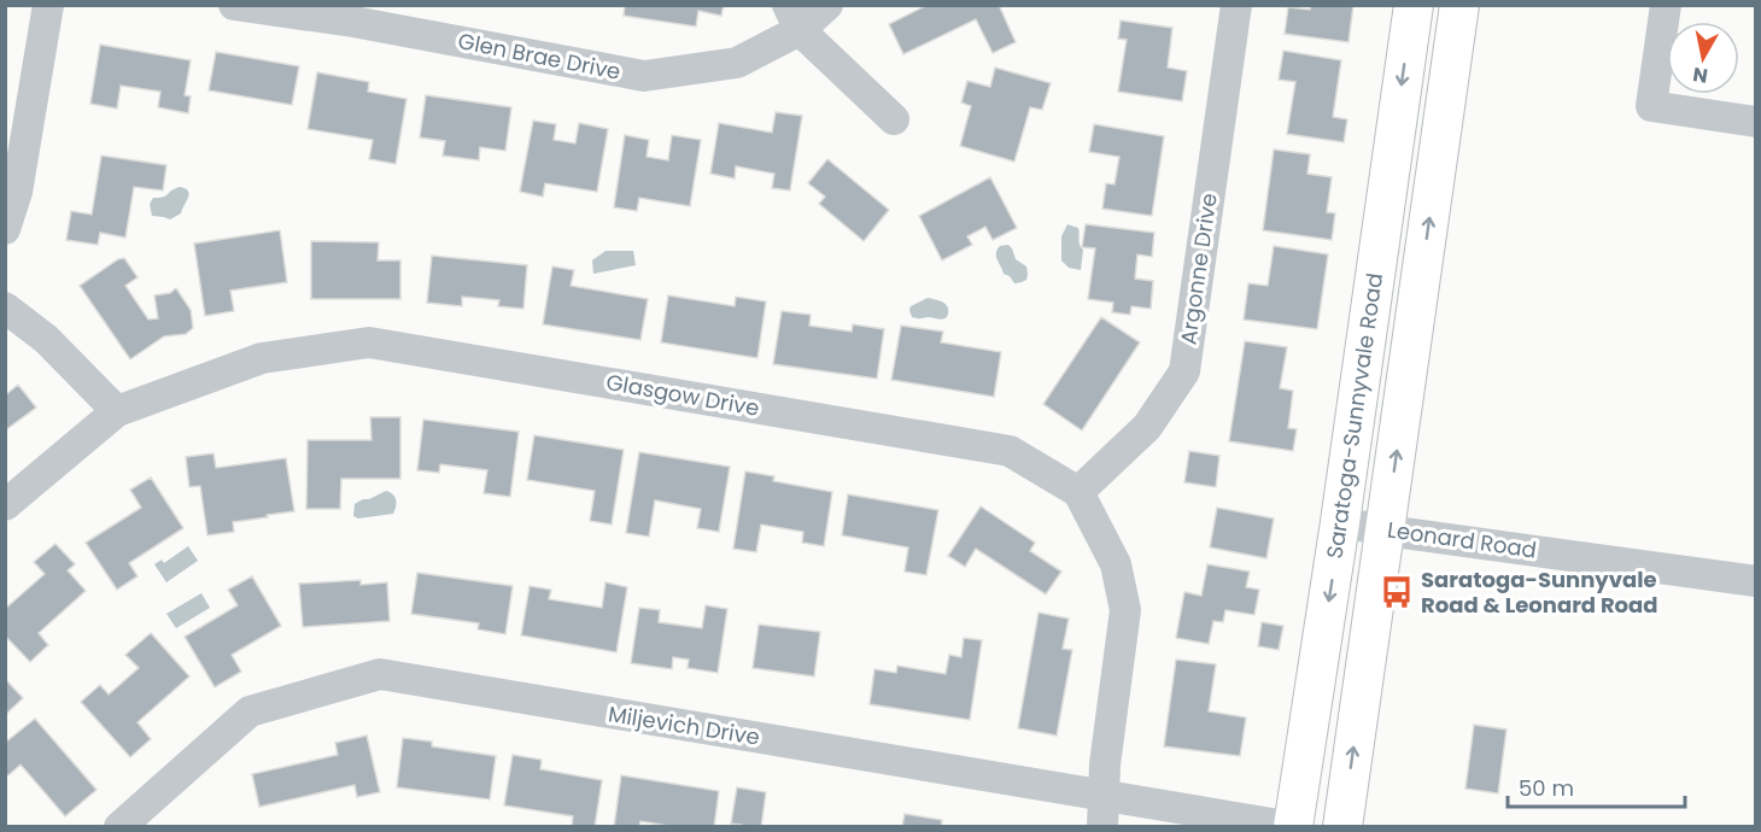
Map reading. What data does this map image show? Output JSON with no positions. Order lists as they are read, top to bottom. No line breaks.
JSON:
{"streets":{"main road":["Saratoga-Sunnyvale Road"],"street":["Glen Brae Drive","Argonne Drive","Glasgow Drive","Leonard Road","Miljevich Drive"]},"crossings":[["Argonne Drive","Glasgow Drive"],["Saratoga-Sunnyvale Road","Leonard Road"],["Saratoga-Sunnyvale Road","Miljevich Drive"]],"places":{"bus stop":["Saratoga-Sunnyvale Road & Leonard Road"]},"scale_bar":"50 m","north":"bottom"}
